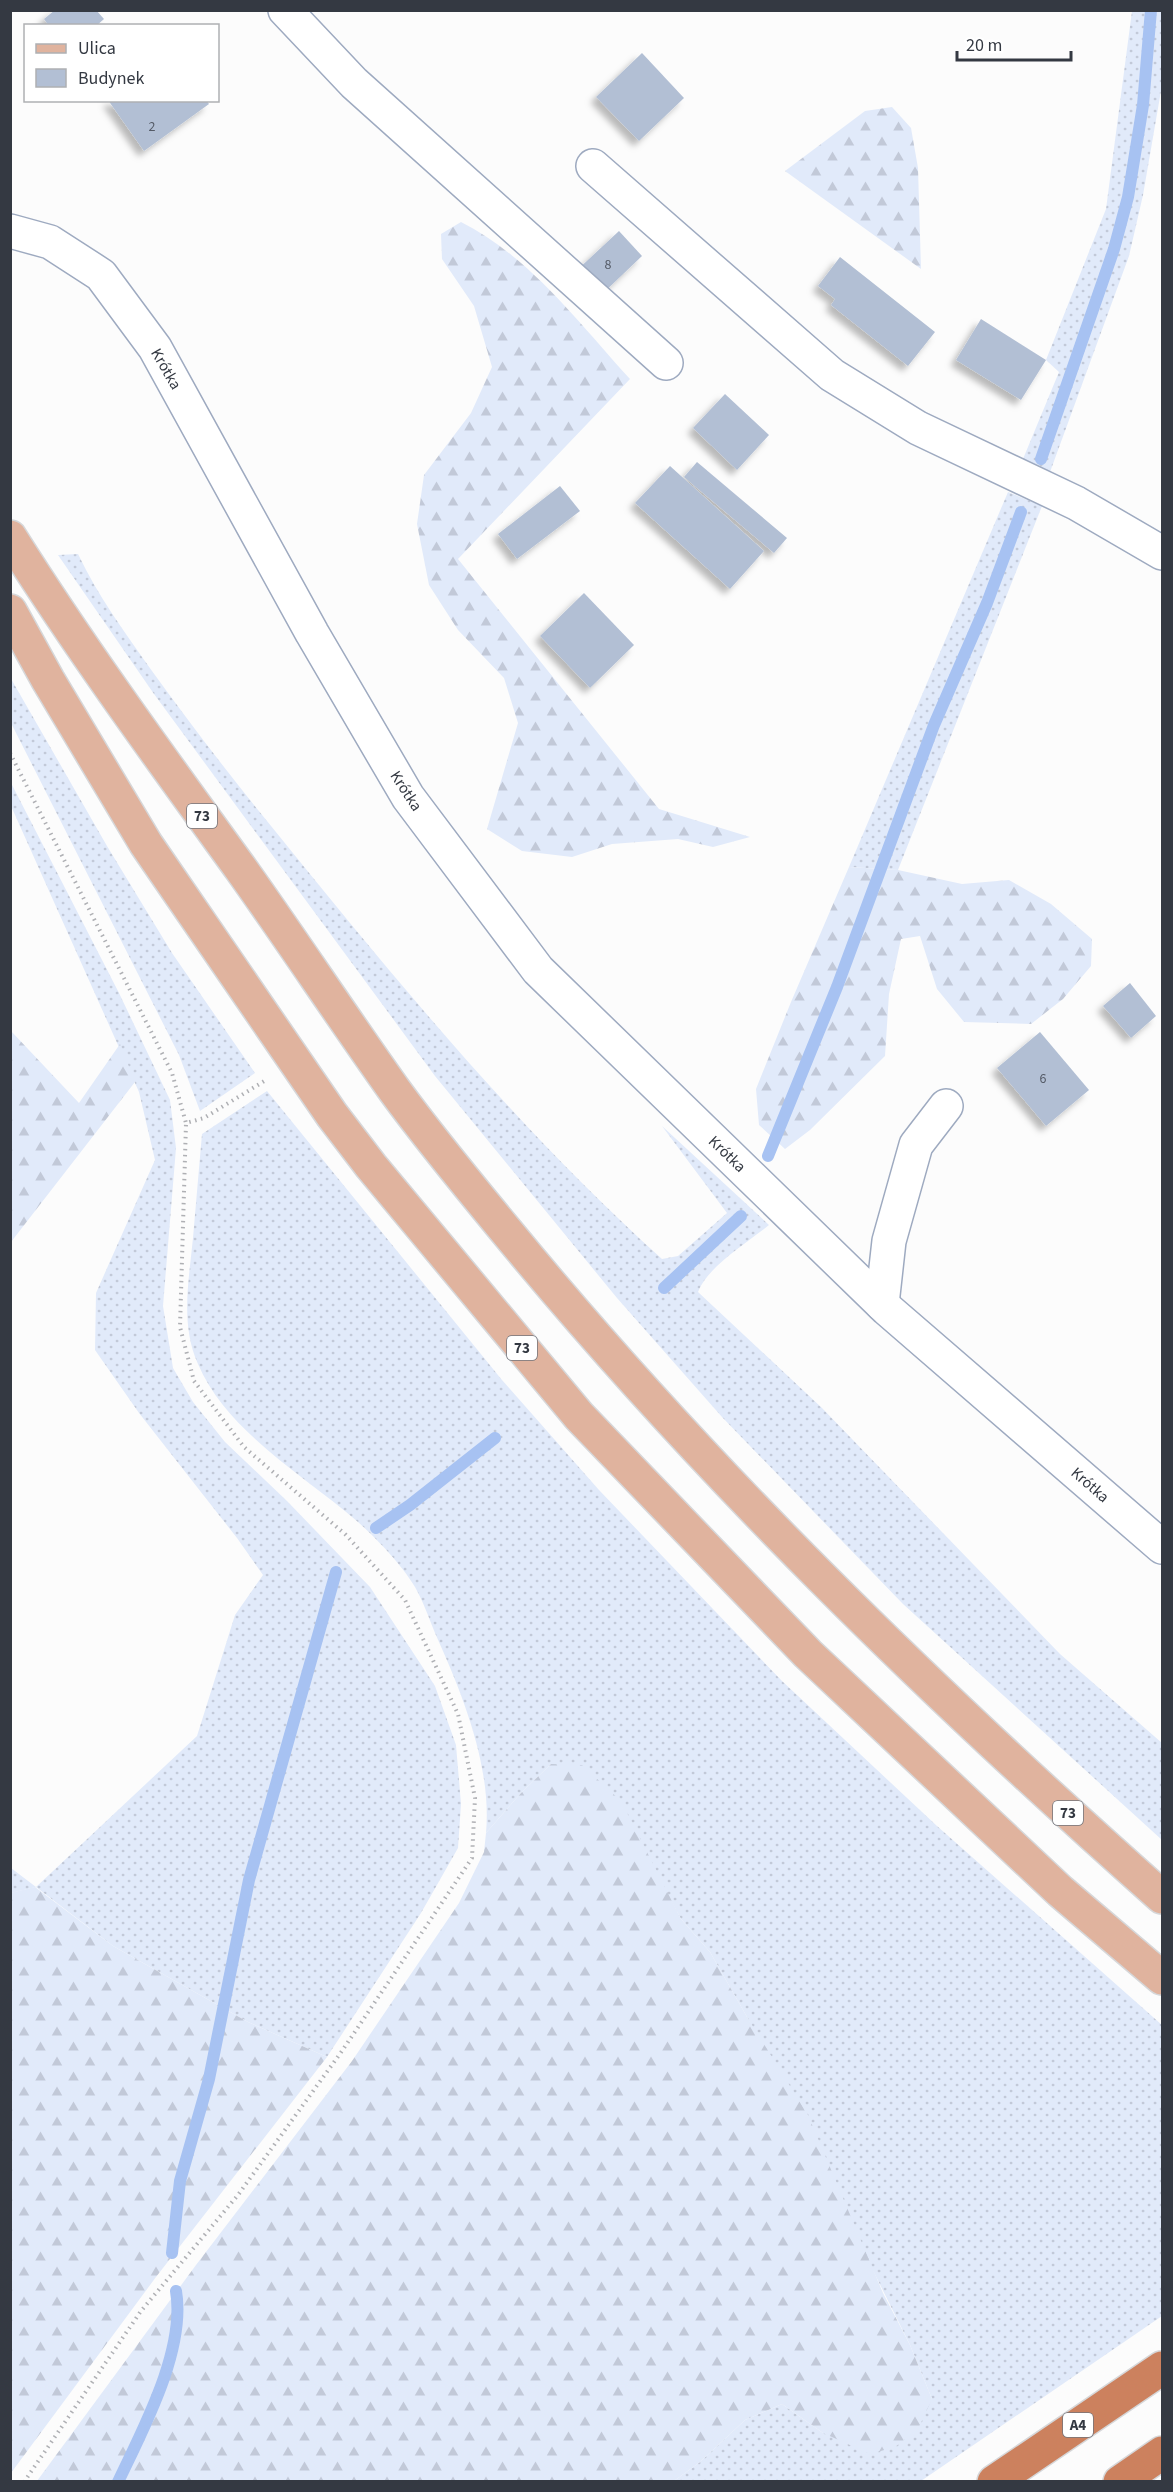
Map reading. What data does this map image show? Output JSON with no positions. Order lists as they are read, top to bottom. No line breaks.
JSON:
{"streets":{"highway":["A4"],"main road":["73"],"street":["Krótka"]},"house_numbers":["2","8","6"],"legend":["Ulica","Budynek"],"scale_bar":"20 m"}
